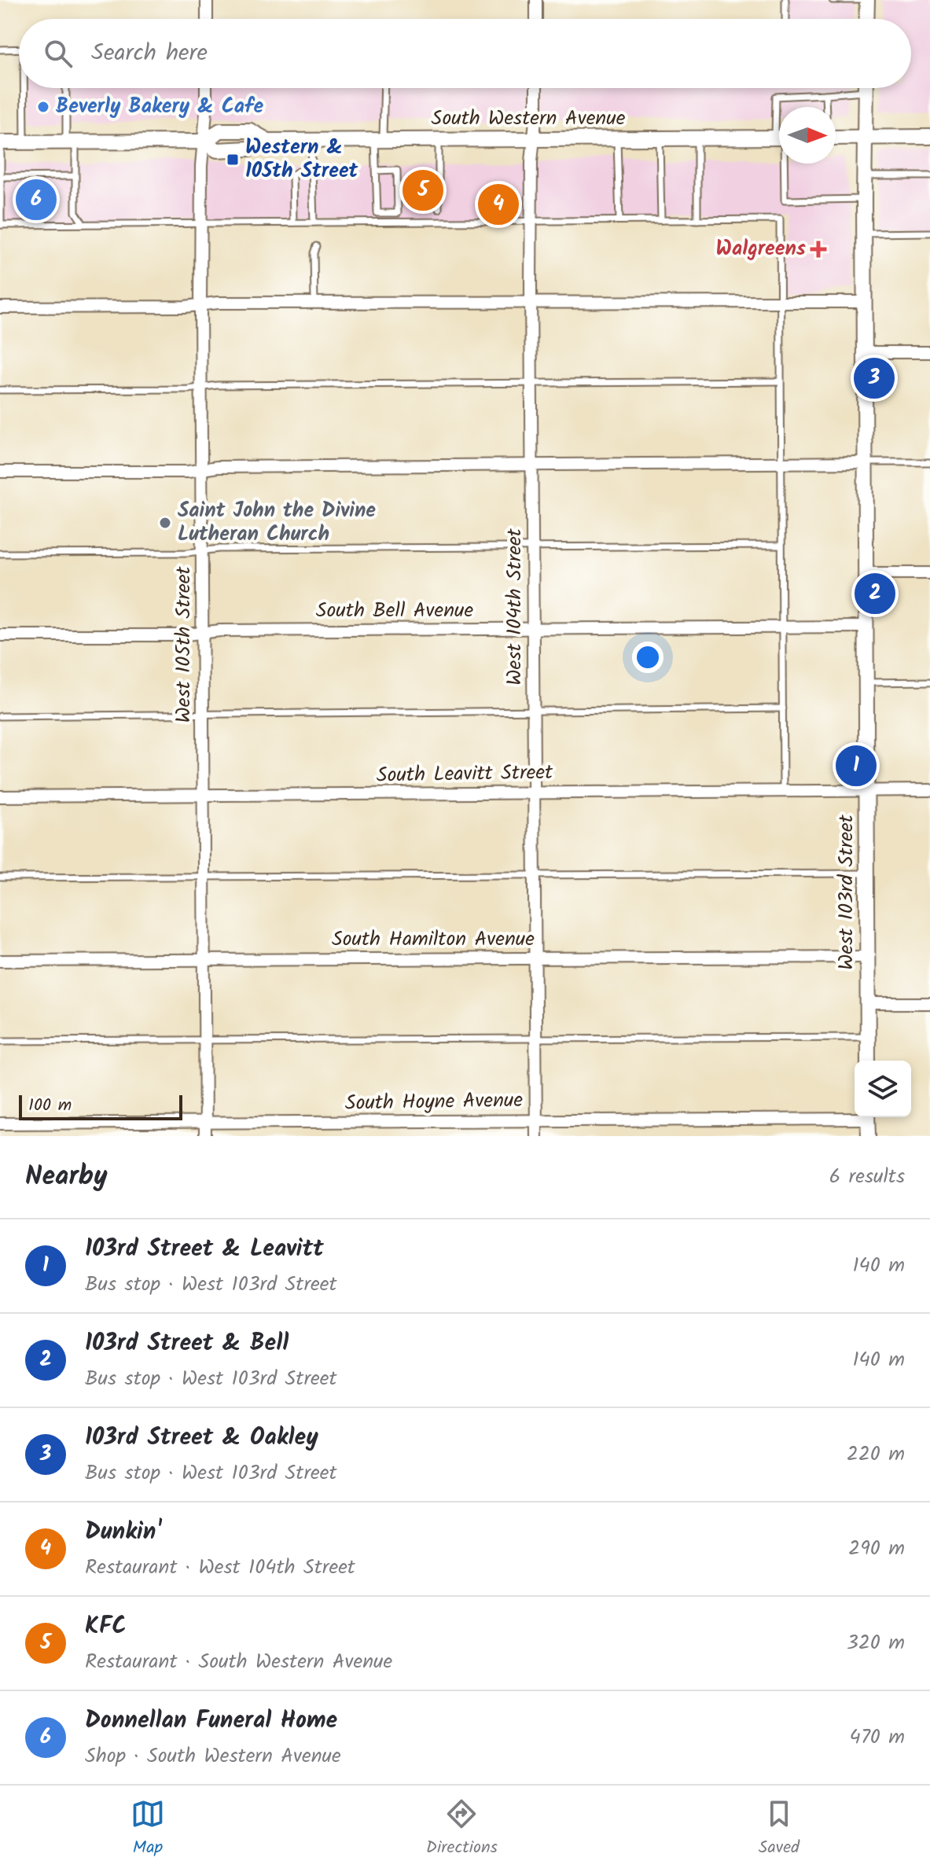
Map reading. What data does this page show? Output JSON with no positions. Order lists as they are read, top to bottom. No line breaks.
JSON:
{"streets":{"main road":["South Western Avenue","West 103rd Street"],"street":["West 104th Street","South Bell Avenue","West 105th Street","South Leavitt Street","South Hamilton Avenue","South Hoyne Avenue"]},"crossings":[["South Western Avenue","West 104th Street"],["South Western Avenue","West 105th Street"],["West 104th Street","South Bell Avenue"],["West 104th Street","South Leavitt Street"],["West 104th Street","South Hamilton Avenue"],["West 104th Street","South Hoyne Avenue"],["South Bell Avenue","West 105th Street"],["South Bell Avenue","West 103rd Street"],["West 105th Street","South Leavitt Street"],["West 105th Street","South Hamilton Avenue"],["West 105th Street","South Hoyne Avenue"],["South Leavitt Street","West 103rd Street"],["West 103rd Street","South Hamilton Avenue"]],"places":{"other":["Beverly Bakery & Cafe","Saint John the Divine Lutheran Church"],"transit":["Western & 105th Street"],"health":["Walgreens"]},"scale_bar":"100 m","north":"right","page":{"search":"Search here","pins":["5","6","4","3","2","1"],"scale":"100 m","heading":["Nearby","6 results"],"list":[{"mark":"1","name":"103rd Street & Leavitt","note":"Bus stop · West 103rd Street","value":"140 m"},{"mark":"2","name":"103rd Street & Bell","note":"Bus stop · West 103rd Street","value":"140 m"},{"mark":"3","name":"103rd Street & Oakley","note":"Bus stop · West 103rd Street","value":"220 m"},{"mark":"4","name":"Dunkin'","note":"Restaurant · West 104th Street","value":"290 m"},{"mark":"5","name":"KFC","note":"Restaurant · South Western Avenue","value":"320 m"},{"mark":"6","name":"Donnellan Funeral Home","note":"Shop · South Western Avenue","value":"470 m"}],"nav":["Map","Directions","Saved"]}}
